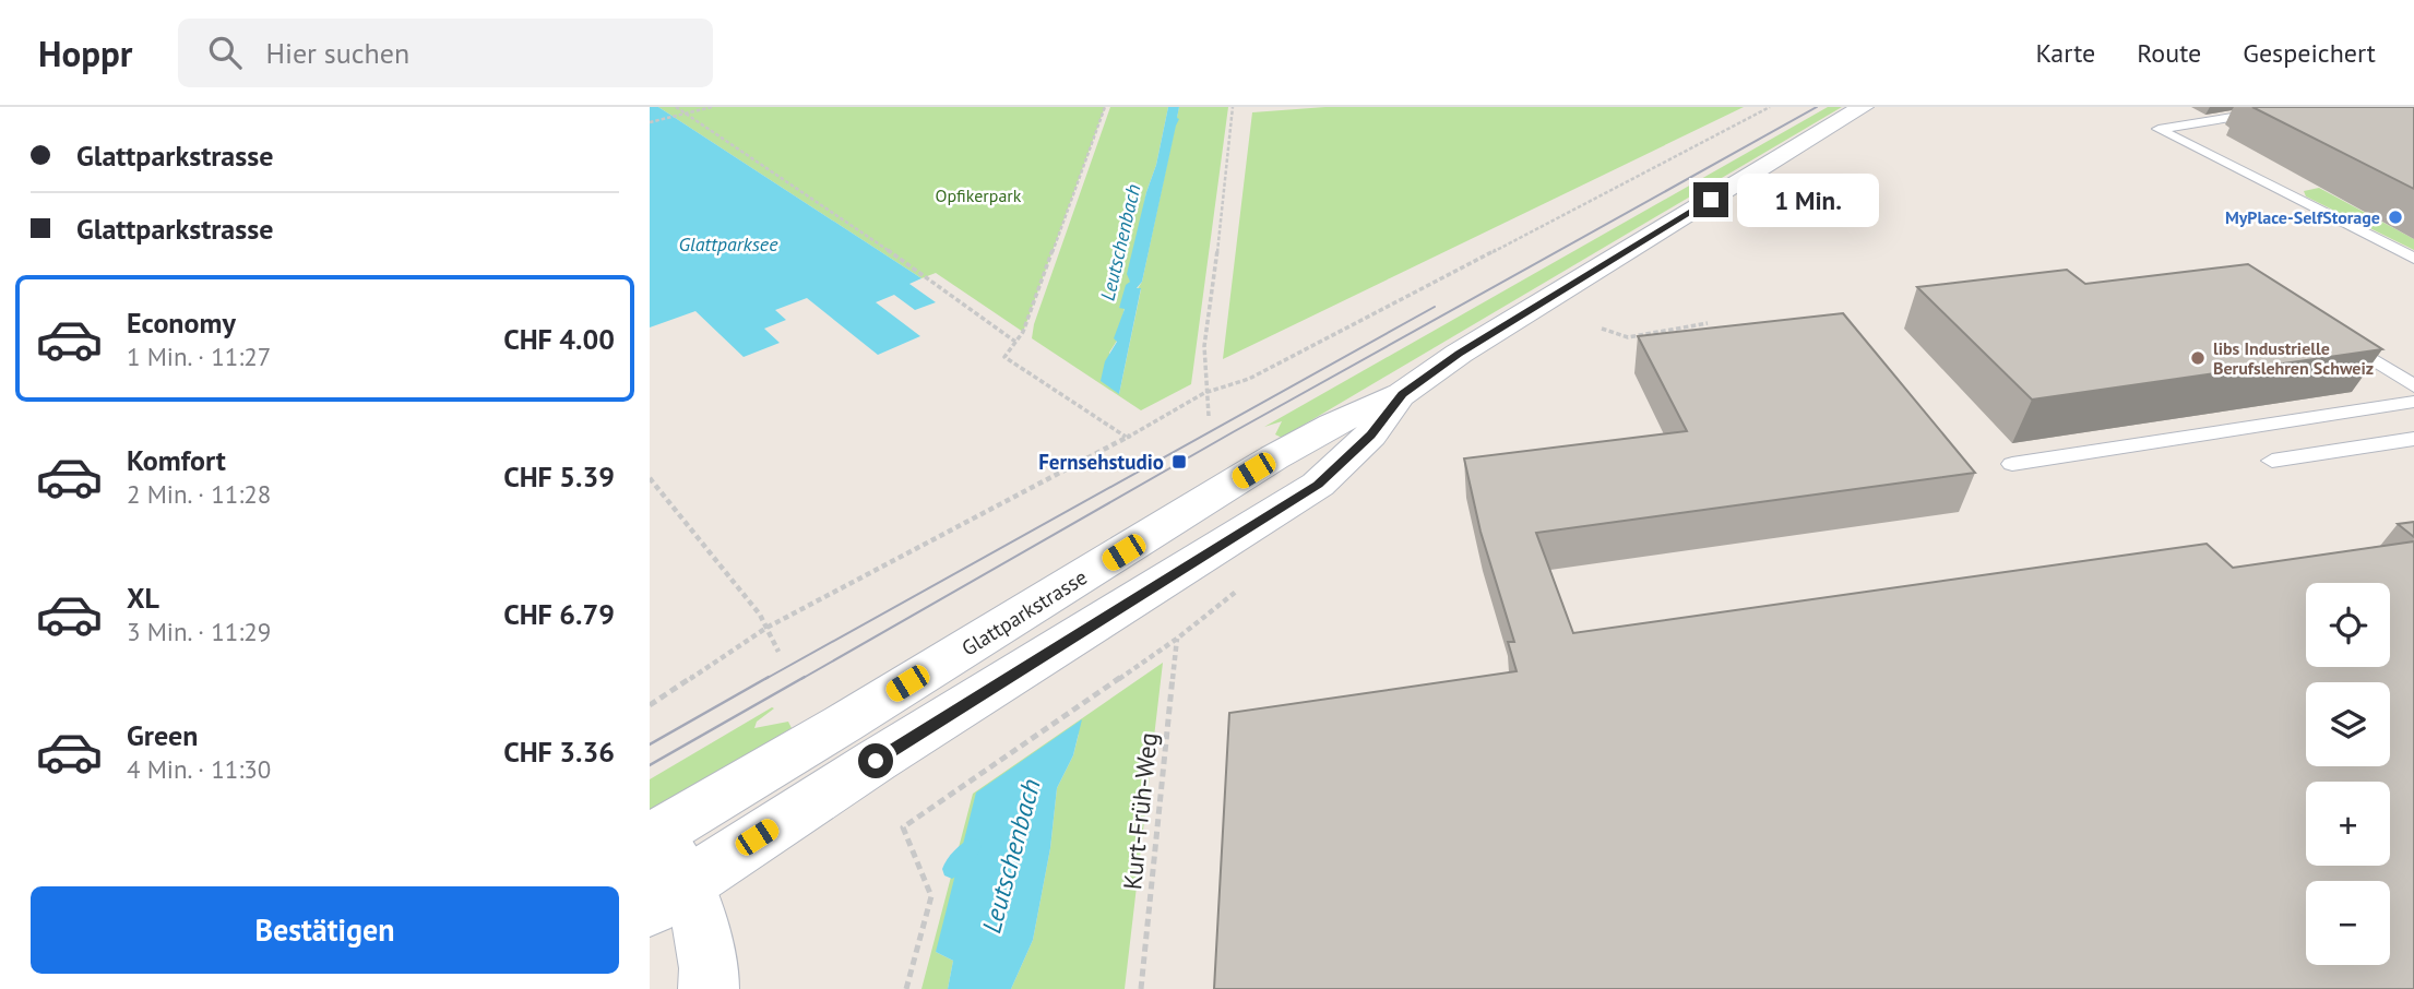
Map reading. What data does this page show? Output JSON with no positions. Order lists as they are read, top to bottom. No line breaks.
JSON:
{"streets":{"street":["Glattparkstrasse"],"path":["Kurt-Früh-Weg"]},"water":["Leutschenbach","Glattparksee"],"parks":["Opfikerpark"],"places":{"other":["MyPlace-SelfStorage","libs Industrielle Berufslehren Schweiz"],"transit":["Fernsehstudio"]},"page":{"header":"Hoppr","search":"Hier suchen","nav":["Karte","Route","Gespeichert"],"banner":["Glattparkstrasse","Glattparkstrasse"],"bubble":"1 Min.","list":[{"name":"Economy","note":"1 Min. · 11:27","value":"CHF 4.00"},{"name":"Komfort","note":"2 Min. · 11:28","value":"CHF 5.39"},{"name":"XL","note":"3 Min. · 11:29","value":"CHF 6.79"},{"name":"Green","note":"4 Min. · 11:30","value":"CHF 3.36"}],"map_buttons":["+","−"],"buttons":"Bestätigen"}}
